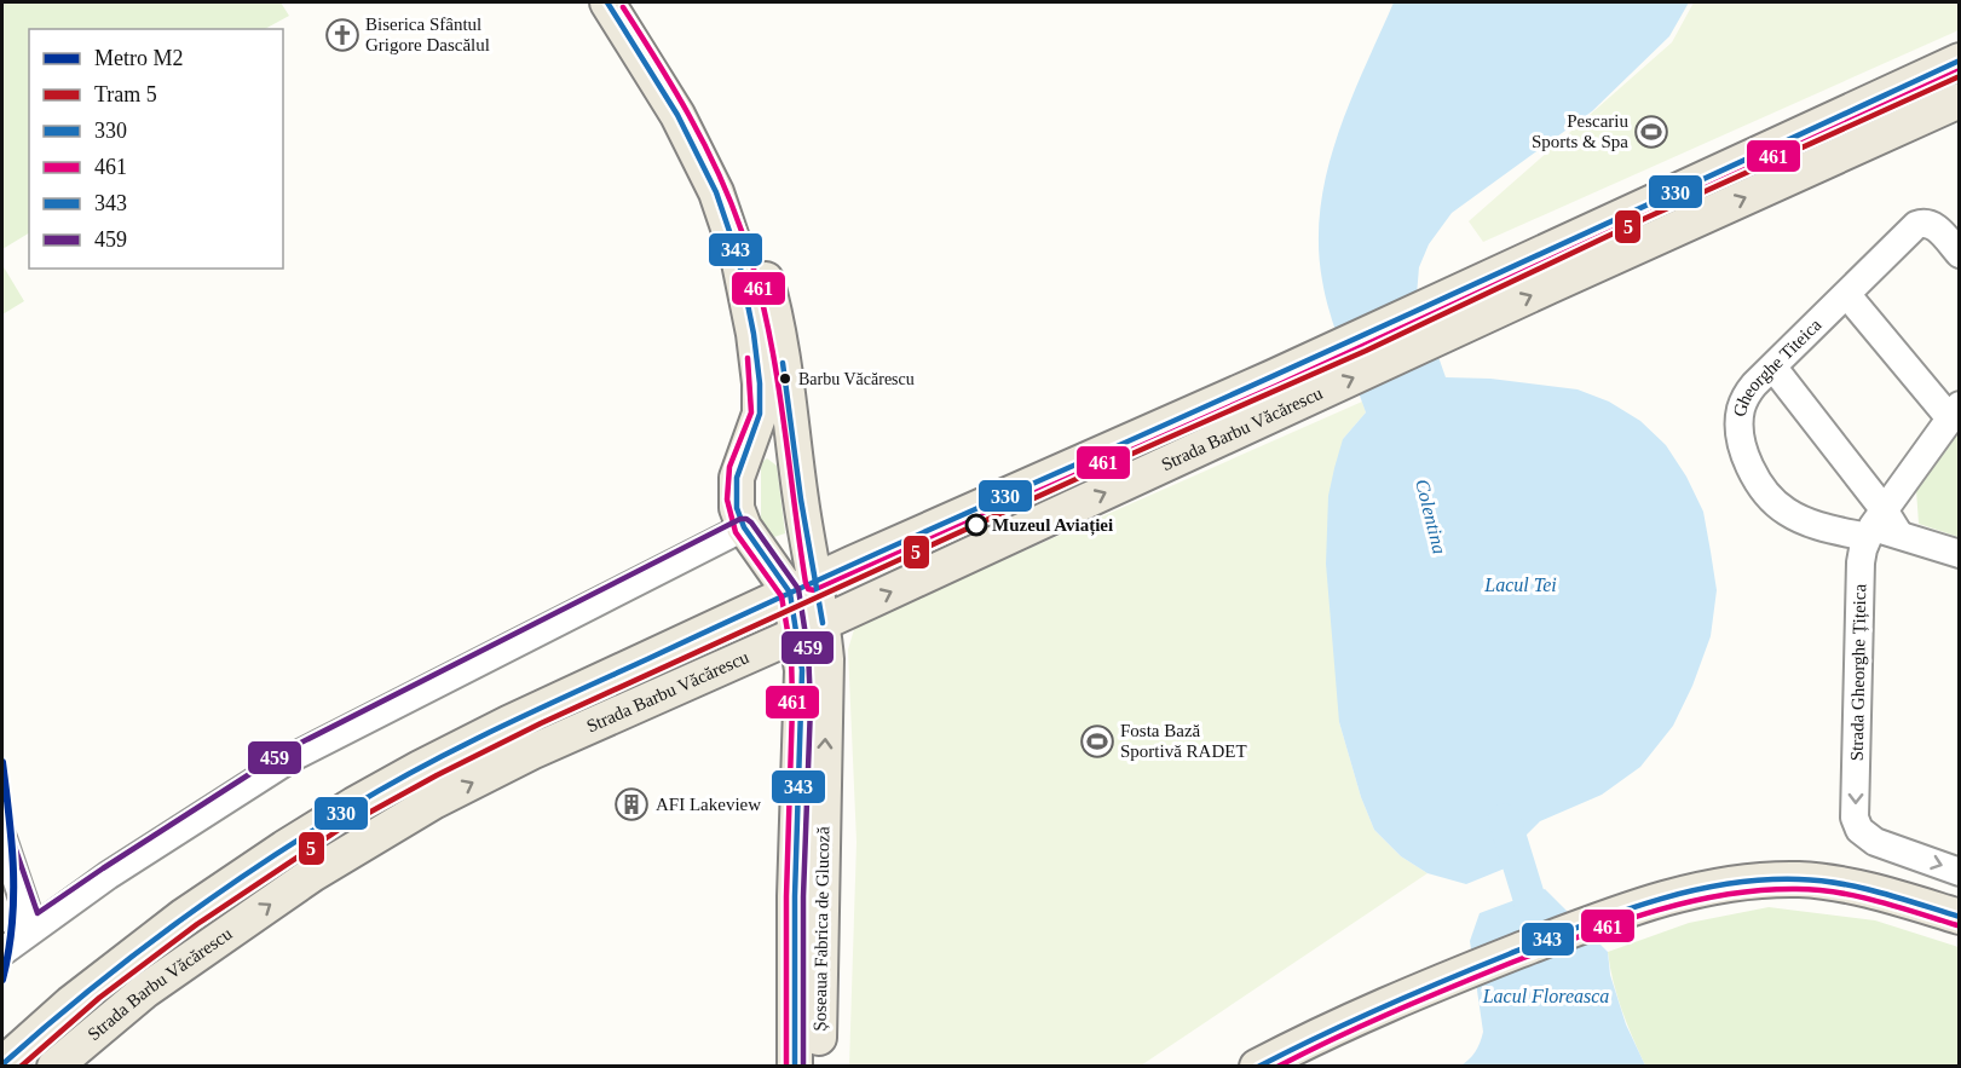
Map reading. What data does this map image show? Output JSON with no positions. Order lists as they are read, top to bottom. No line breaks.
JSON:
{"streets":{"main road":["Strada Barbu Văcărescu","Șoseaua Fabrica de Glucoză"],"street":["Gheorghe Titeica","Strada Gheorghe Țițeica"]},"crossings":[["Gheorghe Titeica","Strada Gheorghe Țițeica"],["Strada Barbu Văcărescu","Șoseaua Fabrica de Glucoză"]],"one_way":["Strada Gheorghe Țițeica"],"water":["Colentina","Lacul Tei","Lacul Floreasca"],"places":{"church":["Biserica Sfântul Grigore Dascălul"],"sports":["Pescariu Sports & Spa","Fosta Bază Sportivă RADET"],"other":["Barbu Văcărescu","Muzeul Aviației"],"building":["AFI Lakeview"]},"lines":["transit line 343","transit line 461","transit line 330","tram line 5","transit line 459","metro line M2"],"legend":["Metro M2","Tram 5","330","461","343","459"]}
